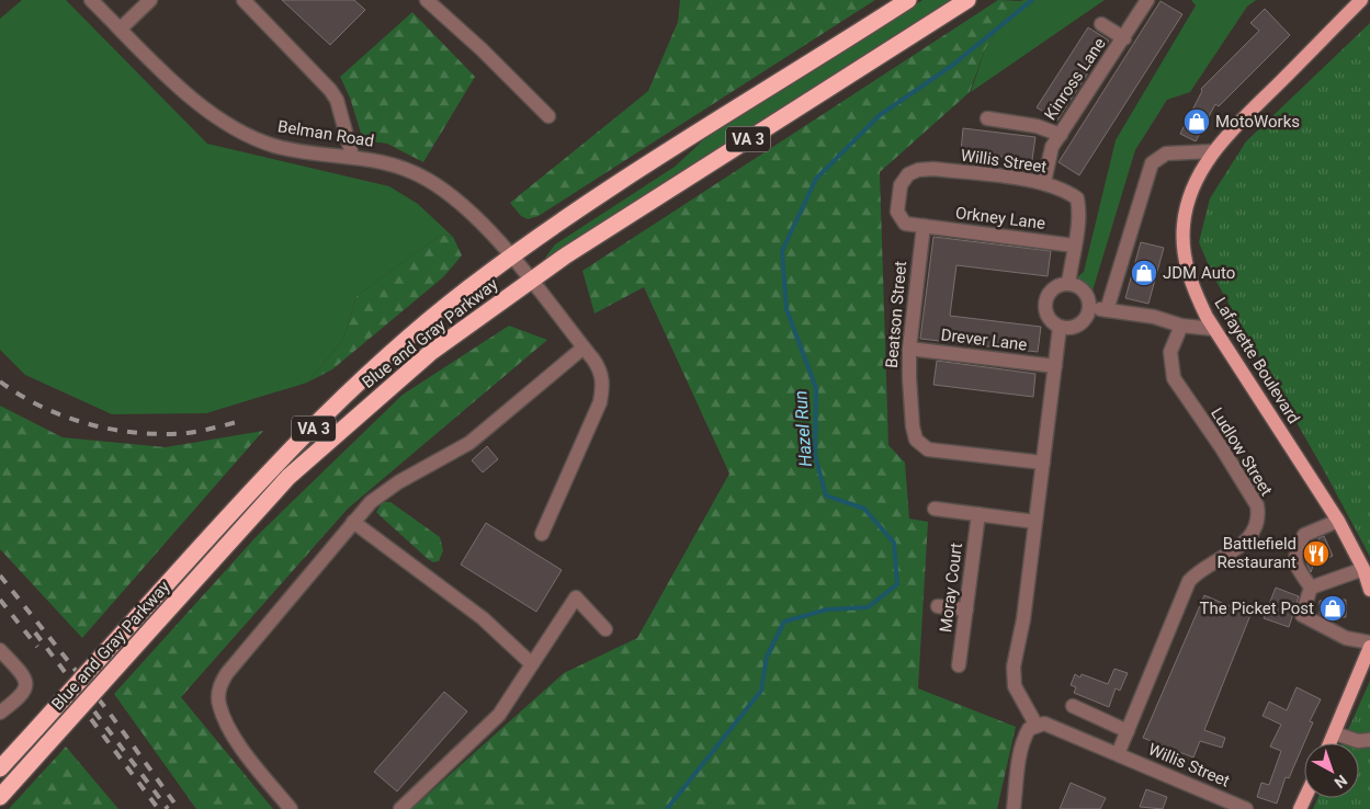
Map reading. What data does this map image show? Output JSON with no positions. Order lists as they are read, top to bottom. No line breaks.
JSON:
{"streets":{"highway":["VA 3","Blue and Gray Parkway"],"main road":["Lafayette Boulevard"],"street":["Kinross Lane","Belman Road","Willis Street","Orkney Lane","Beatson Street","Drever Lane","Ludlow Street","Moray Court"]},"crossings":[["Kinross Lane","Willis Street"],["Belman Road","Blue and Gray Parkway"],["Willis Street","Orkney Lane"],["Willis Street","Beatson Street"],["Willis Street","Ludlow Street"],["Orkney Lane","Beatson Street"],["Beatson Street","Drever Lane"]],"water":["Hazel Run"],"places":{"shop":["MotoWorks","JDM Auto","The Picket Post"],"restaurant":["Battlefield Restaurant"]},"north":"bottom right"}
